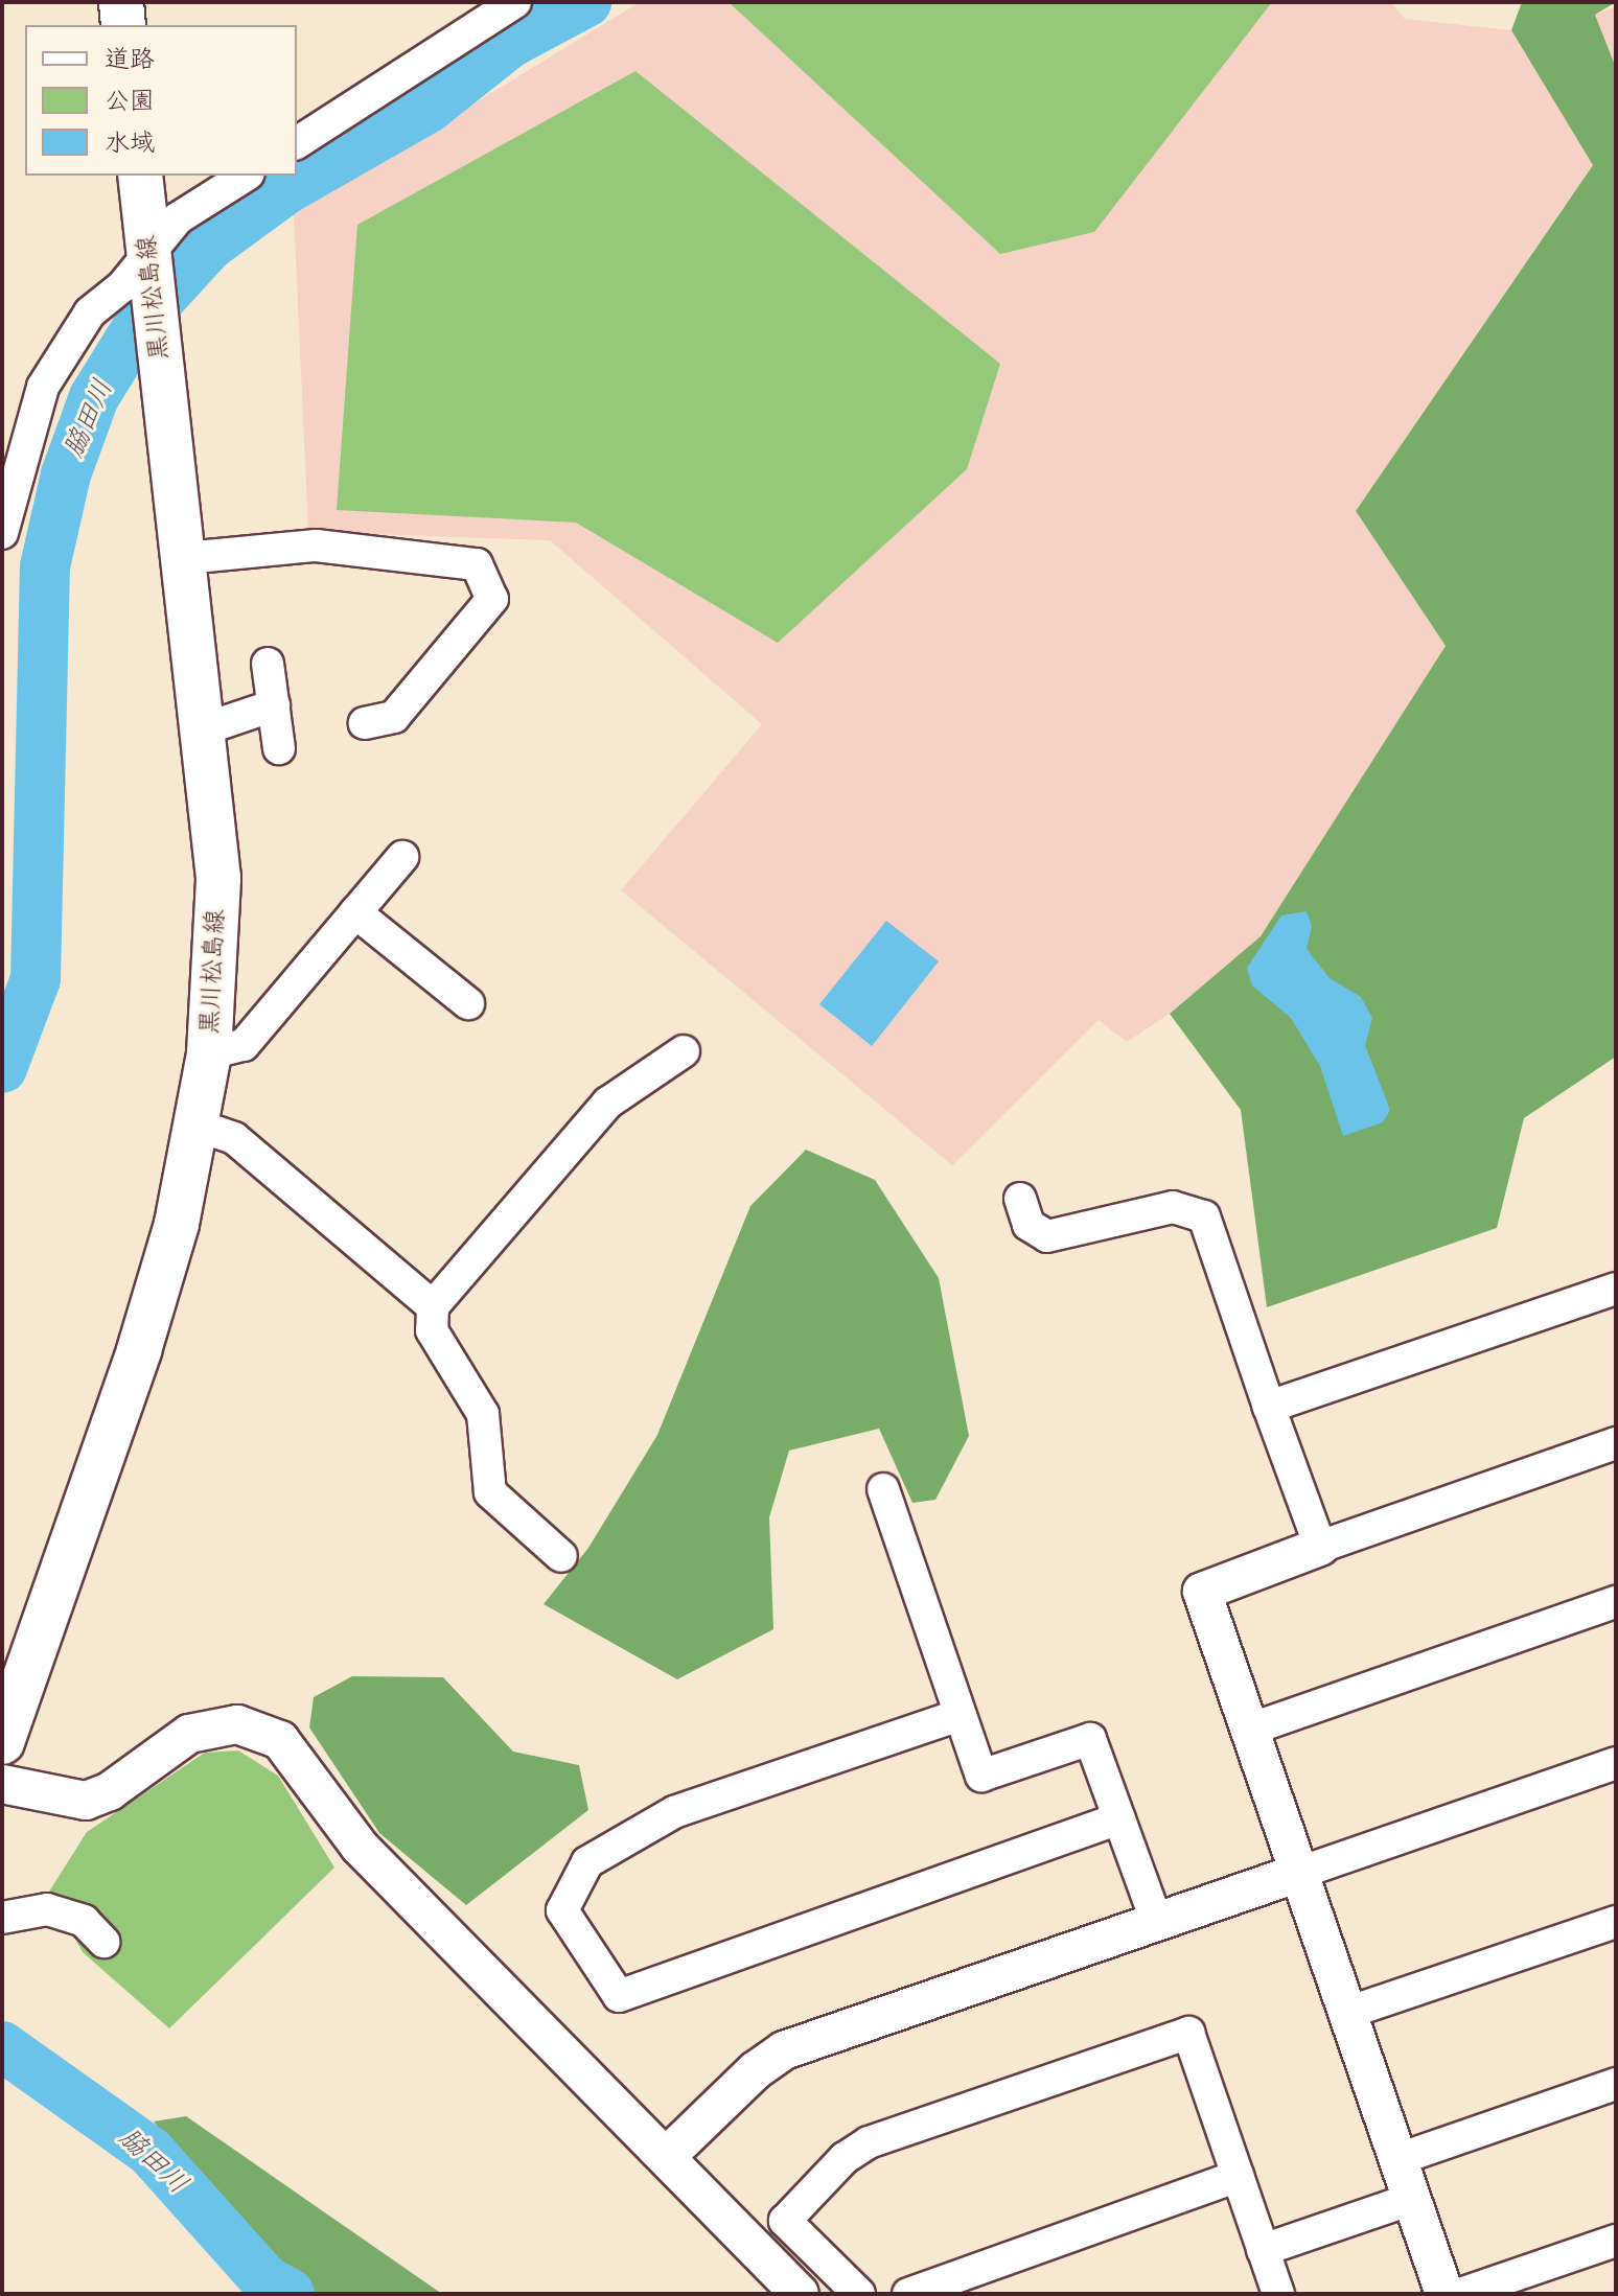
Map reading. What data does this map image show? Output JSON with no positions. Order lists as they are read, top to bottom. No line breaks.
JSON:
{"streets":{"main road":["黒川松島線"]},"water":["脇田川"],"legend":["道路","公園","水域"]}
